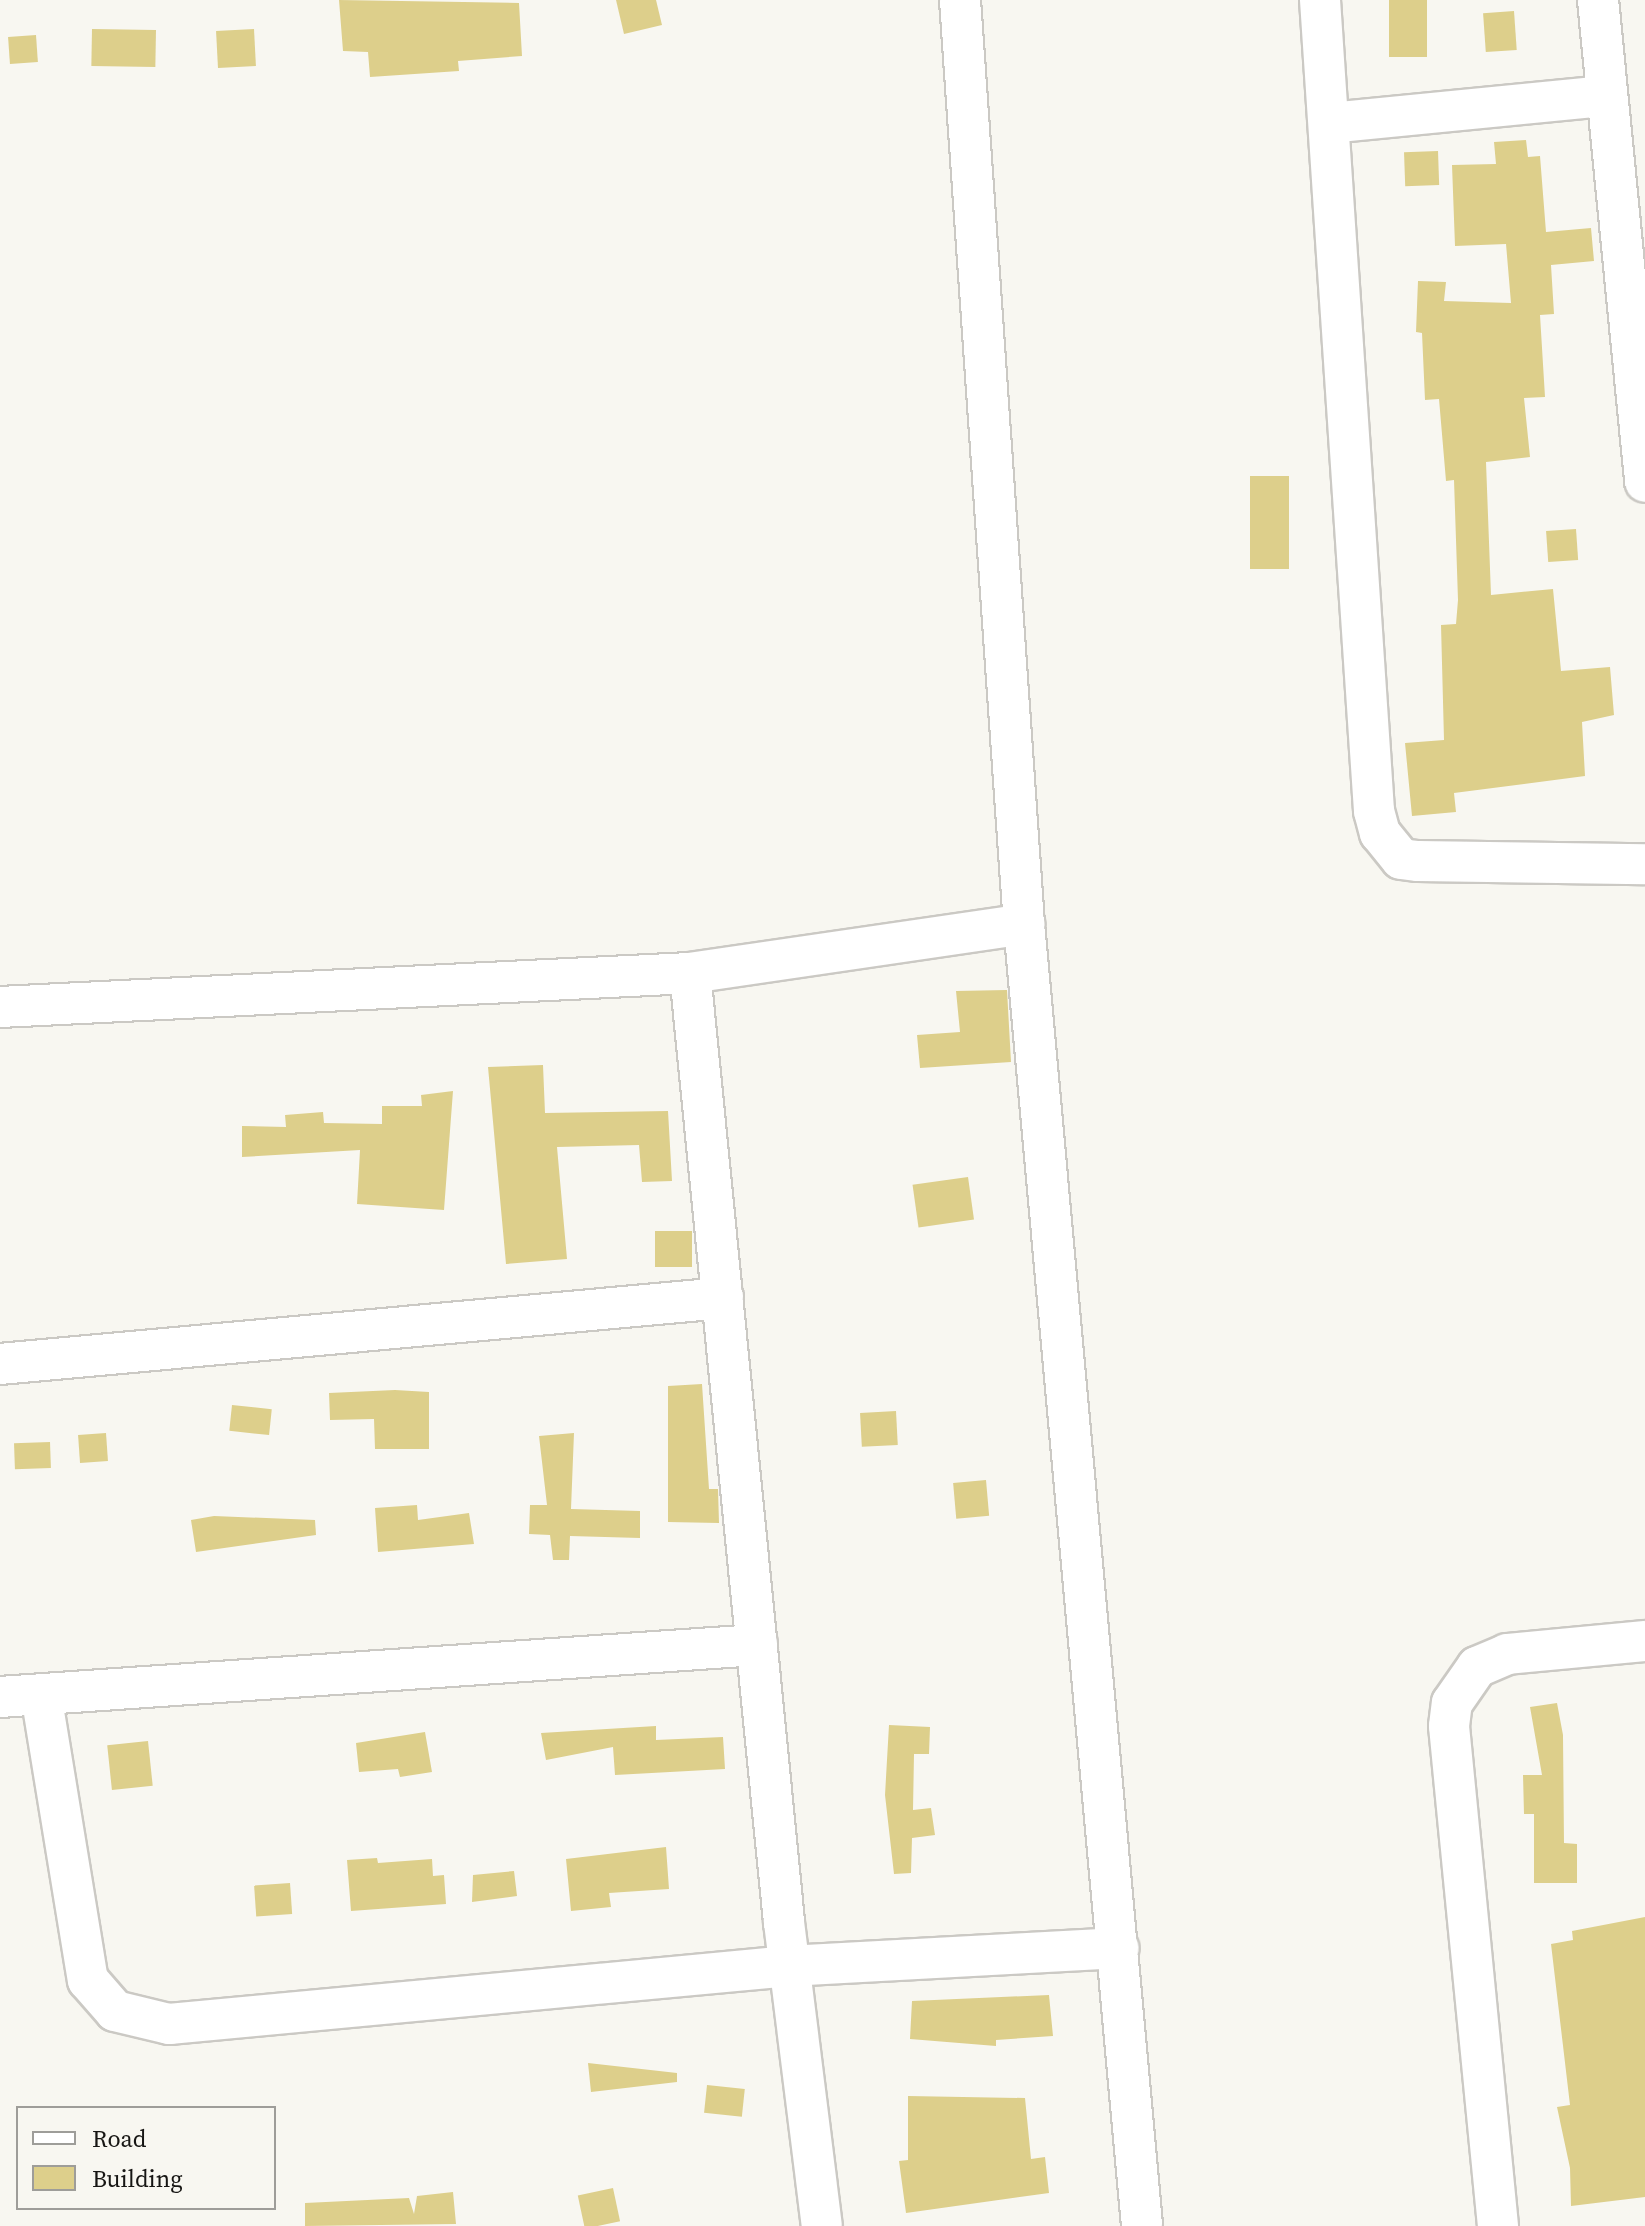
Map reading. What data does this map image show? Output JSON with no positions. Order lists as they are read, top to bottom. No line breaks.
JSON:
{"legend":["Road","Building"]}
